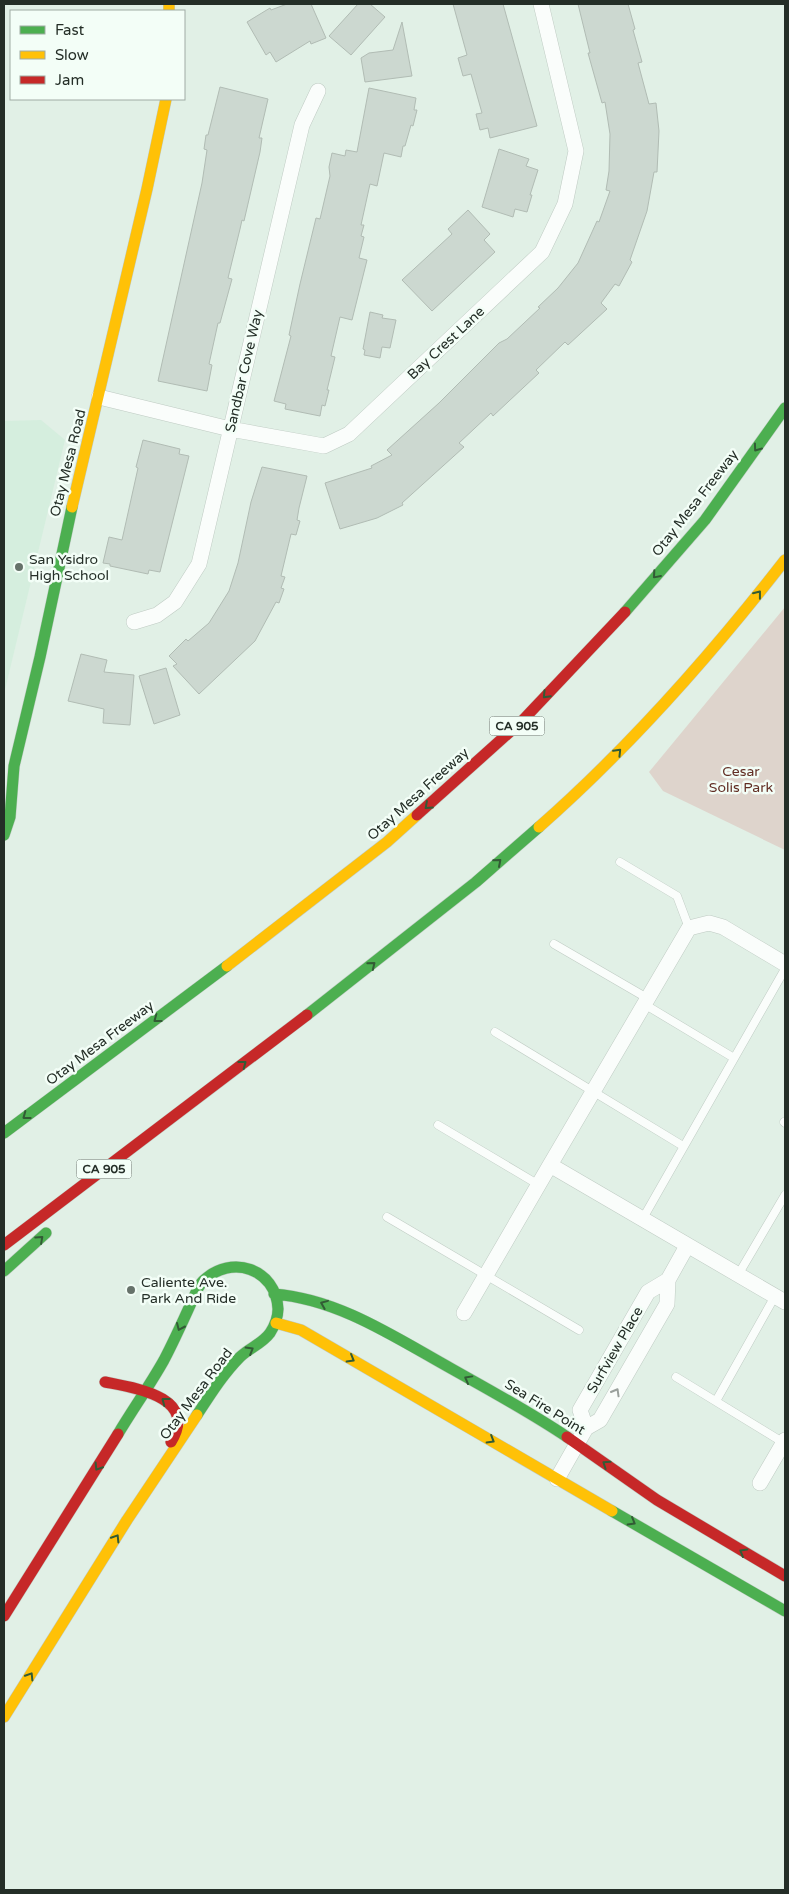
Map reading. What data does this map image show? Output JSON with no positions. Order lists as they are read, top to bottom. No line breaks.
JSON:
{"streets":{"main road":["Otay Mesa Road","Otay Mesa Freeway","CA 905","Sea Fire Point"],"street":["Bay Crest Lane","Sandbar Cove Way","Surfview Place"]},"crossings":[["Bay Crest Lane","Sandbar Cove Way"],["Bay Crest Lane","Otay Mesa Road"],["Surfview Place","Sea Fire Point"]],"parks":["Cesar Solis Park"],"places":["San Ysidro High School","Caliente Ave. Park And Ride"],"legend":["Fast","Slow","Jam"]}
